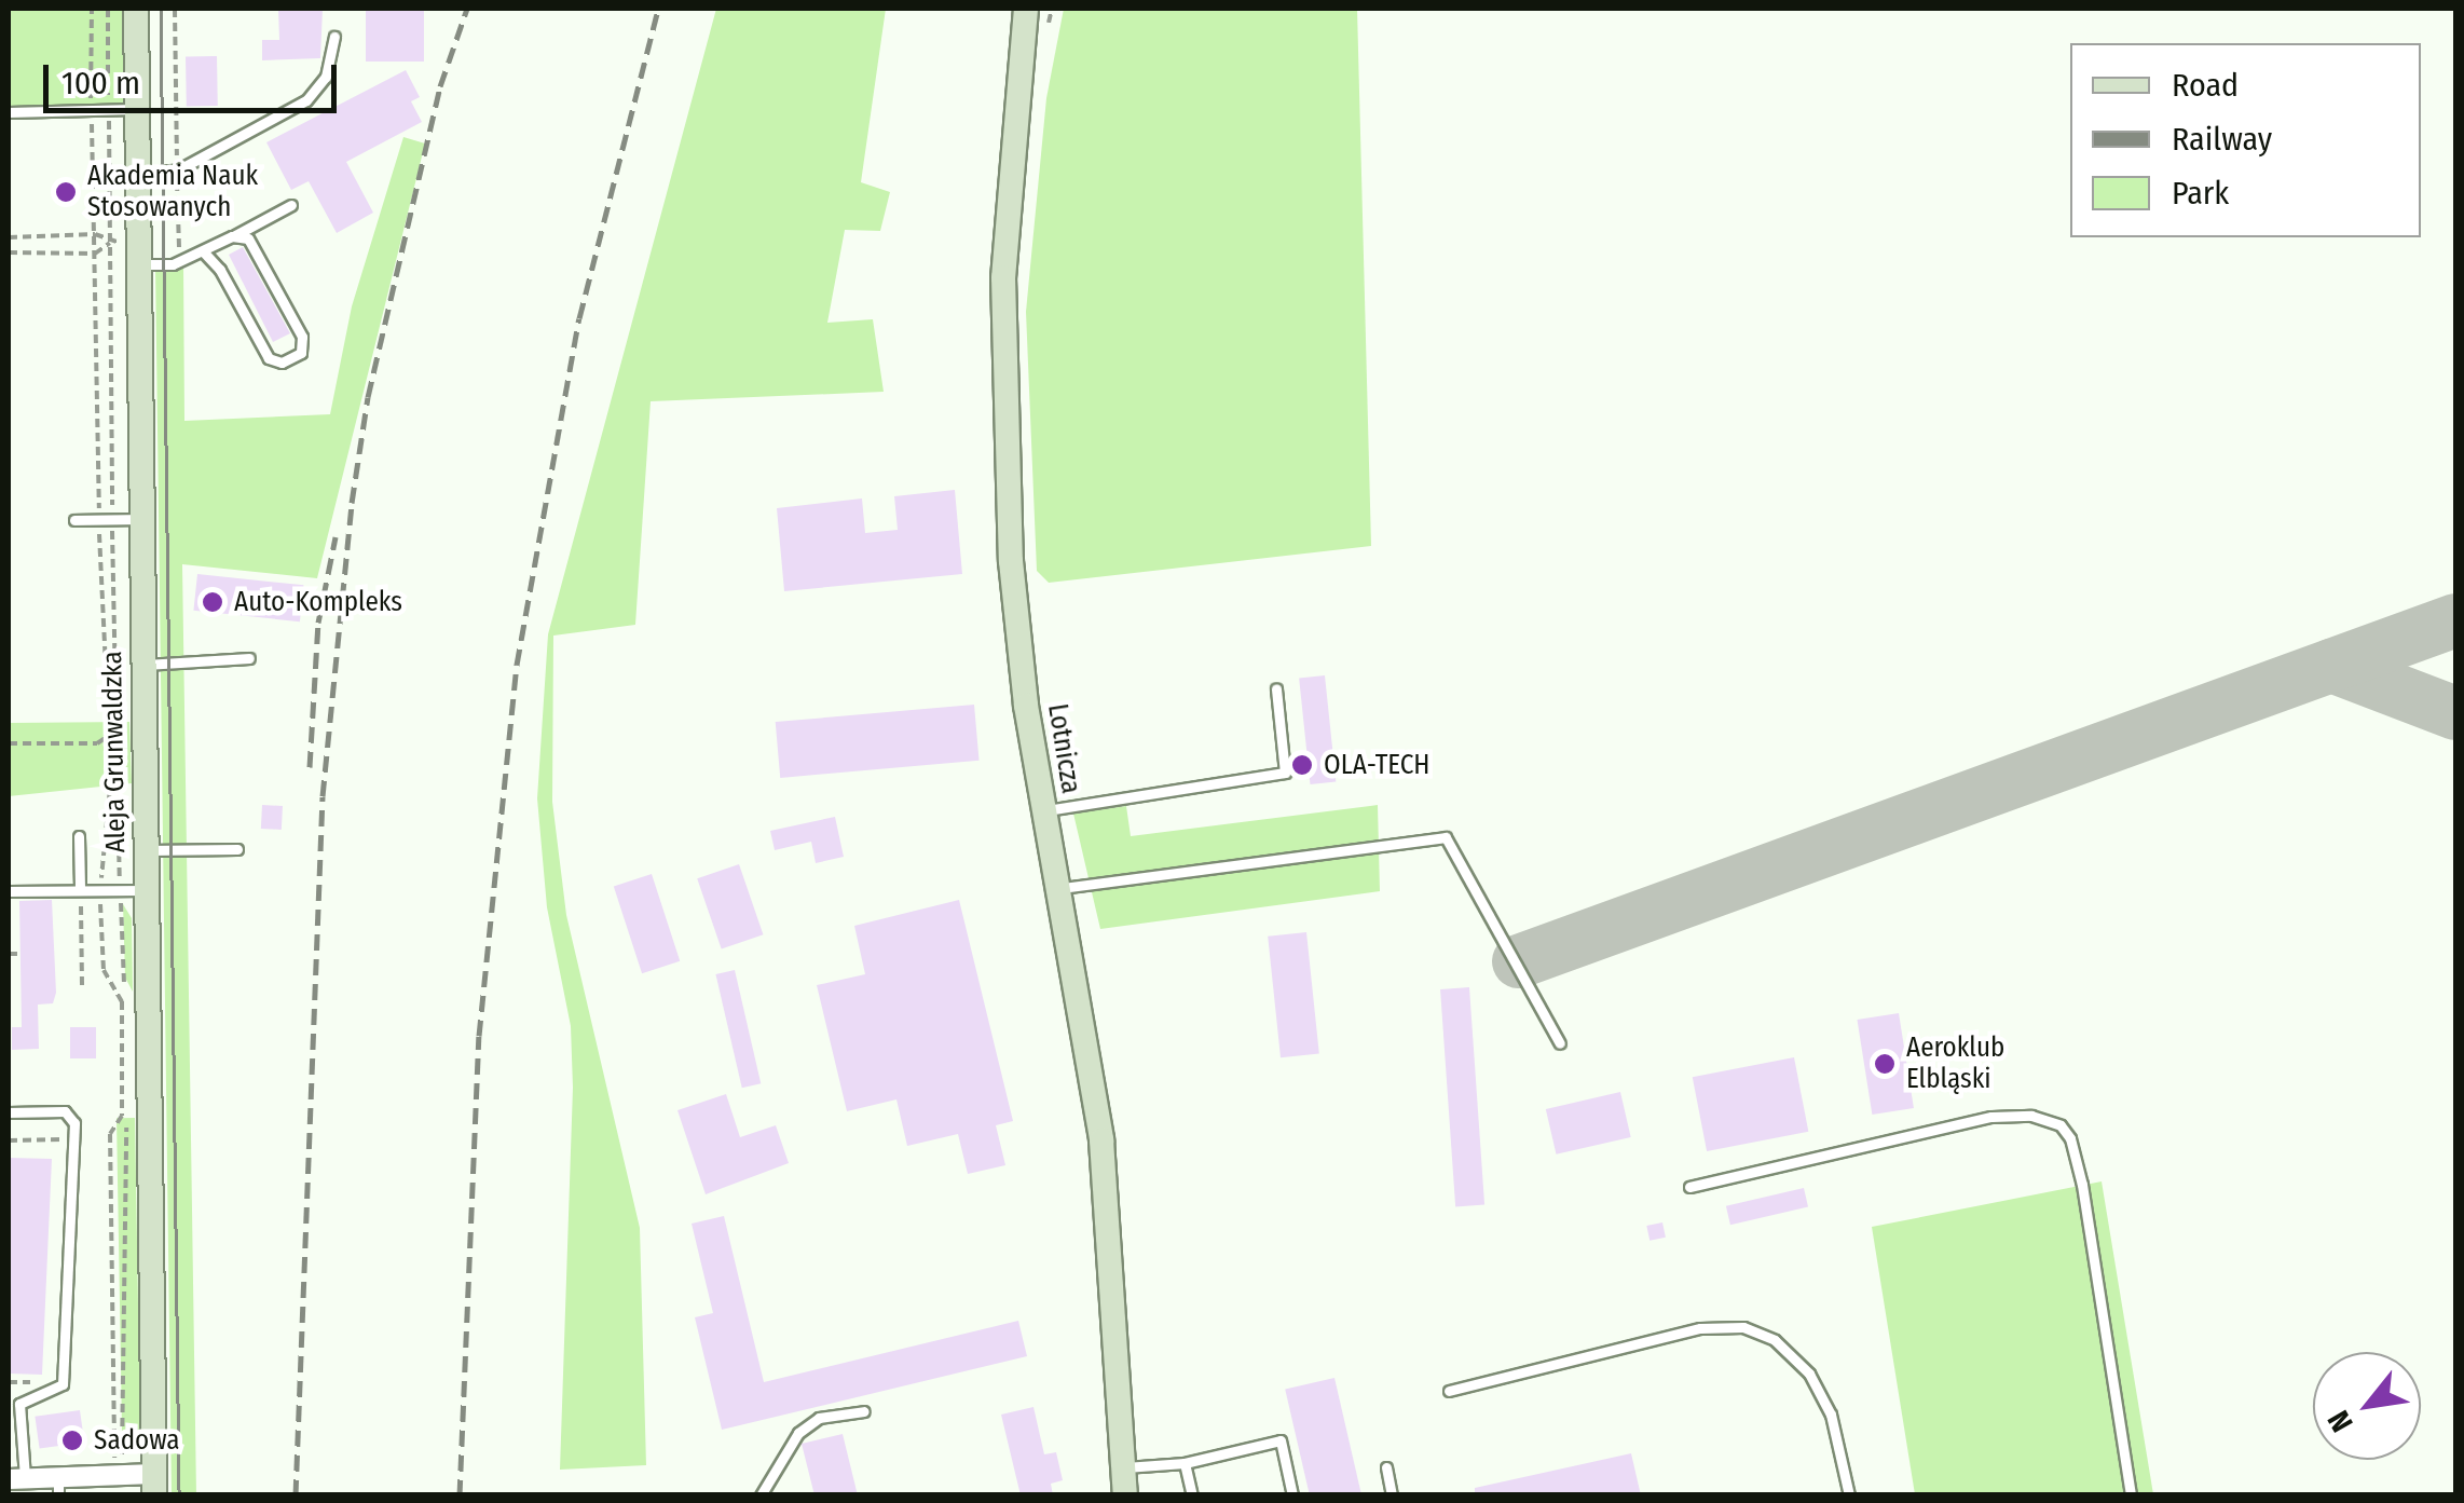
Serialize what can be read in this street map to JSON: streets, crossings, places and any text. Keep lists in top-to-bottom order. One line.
{"streets":{"street":["Lotnicza","Aleja Grunwaldzka"]},"places":["Akademia Nauk Stosowanych","Auto-Kompleks","OLA-TECH","Aeroklub Elbląski","Sadowa"],"legend":["Road","Railway","Park"],"scale_bar":"100 m","north":"bottom left"}
